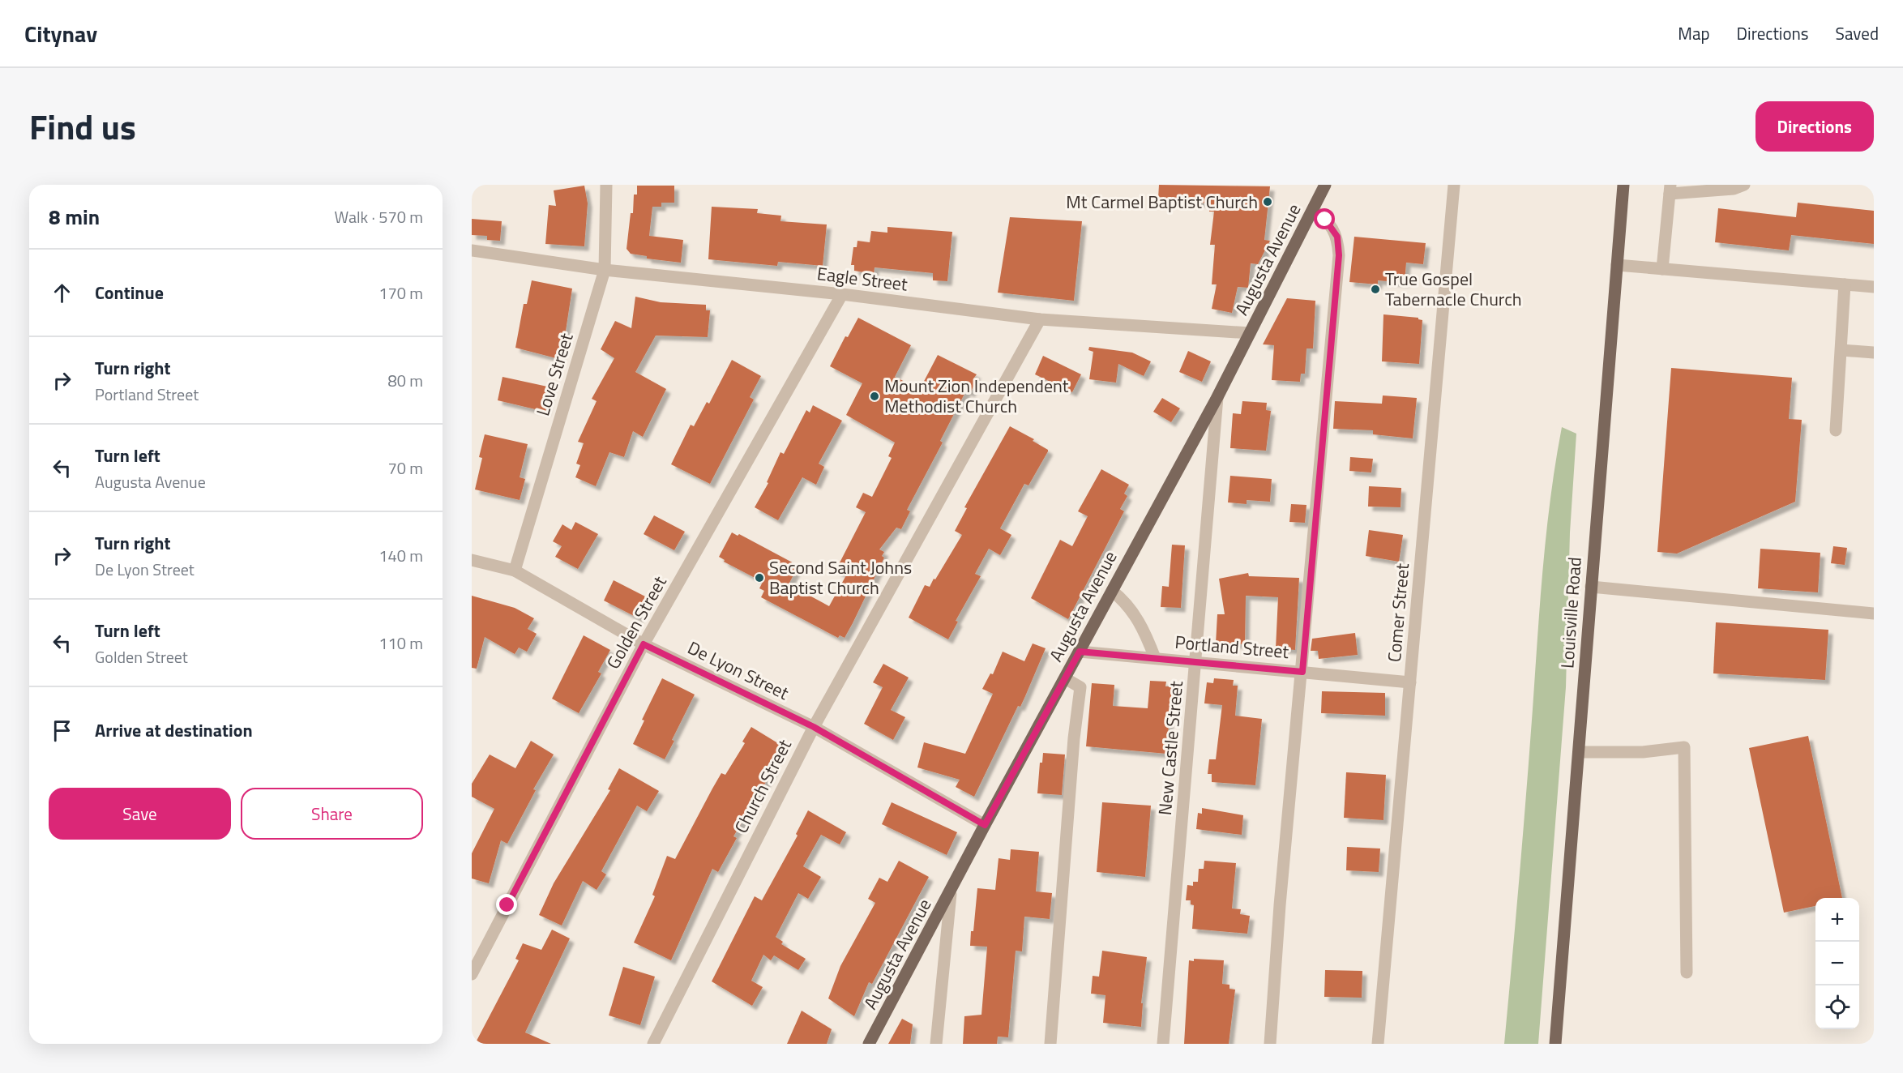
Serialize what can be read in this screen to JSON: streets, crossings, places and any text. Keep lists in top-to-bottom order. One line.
{"streets":{"main road":["Augusta Avenue","Louisville Road"],"street":["Eagle Street","Love Street","Comer Street","Golden Street","Portland Street","De Lyon Street","New Castle Street","Church Street"]},"crossings":[["Augusta Avenue","Eagle Street"],["Augusta Avenue","Portland Street"],["Augusta Avenue","De Lyon Street"],["Augusta Avenue","New Castle Street"],["Eagle Street","Love Street"],["Eagle Street","Golden Street"],["Eagle Street","Church Street"],["Love Street","De Lyon Street"],["Comer Street","Portland Street"],["Golden Street","De Lyon Street"],["Portland Street","New Castle Street"],["De Lyon Street","Church Street"]],"places":["Mt Carmel Baptist Church","True Gospel Tabernacle Church","Mount Zion Independent Methodist Church","Second Saint Johns Baptist Church"],"page":{"header":"Citynav","nav":["Map","Directions","Saved"],"title":"Find us","buttons":["Directions",["Save","Share"]],"heading":["8 min","Walk · 570 m"],"list":[["Continue","170 m"],["Turn right","Portland Street","80 m"],["Turn left","Augusta Avenue","70 m"],["Turn right","De Lyon Street","140 m"],["Turn left","Golden Street","110 m"],"Arrive at destination"],"map_buttons":["+","−"]}}
